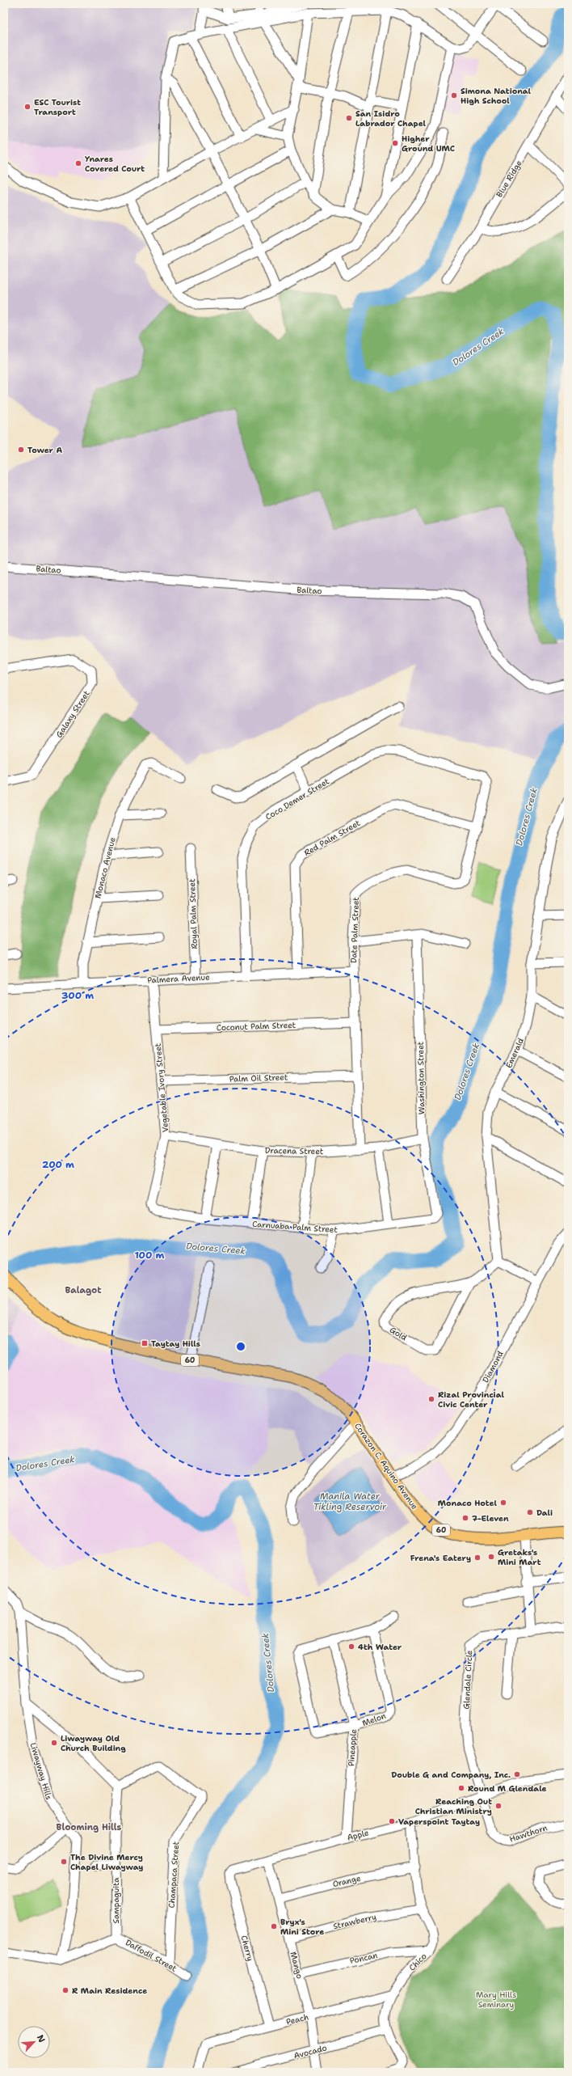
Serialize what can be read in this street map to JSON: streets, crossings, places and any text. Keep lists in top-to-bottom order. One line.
{"streets":{"main road":["60","Corazon C. Aquino Avenue"],"street":["Blue Ridge","Baltao","Galaxy Street","Coco Demer Street","Red Palm Street","Monaco Avenue","Royal Palm Street","Date Palm Street","Palmera Avenue","Coconut Palm Street","Emerald","Palm Oil Street","Washington Street","Vegetable Ivory Street","Dracena Street","Carnuaba Palm Street","Gold","Diamond","Glendale Circle","Melon","Pineapple","Liwayway Hills","Hawthorn","Apple","Champaca Street","Orange","Sampaguita","Strawberry","Cherry","Daffodil Street","Poncan","Chico","Mango","Peach","Avocado"]},"crossings":[["Coco Demer Street","Date Palm Street"],["Coco Demer Street","Palmera Avenue"],["Red Palm Street","Date Palm Street"],["Red Palm Street","Palmera Avenue"],["Monaco Avenue","Palmera Avenue"],["Royal Palm Street","Palmera Avenue"],["Date Palm Street","Palmera Avenue"],["Date Palm Street","Coconut Palm Street"],["Date Palm Street","Palm Oil Street"],["Date Palm Street","Dracena Street"],["Palmera Avenue","Vegetable Ivory Street"],["Coconut Palm Street","Vegetable Ivory Street"],["Emerald","Gold"],["Palm Oil Street","Vegetable Ivory Street"],["Washington Street","Dracena Street"],["Washington Street","Carnuaba Palm Street"],["Vegetable Ivory Street","Dracena Street"],["Vegetable Ivory Street","Carnuaba Palm Street"],["Diamond","Corazon C. Aquino Avenue"],["Glendale Circle","Hawthorn"],["Glendale Circle","Apple"],["Melon","Pineapple"],["Pineapple","Apple"],["Liwayway Hills","Daffodil Street"],["Hawthorn","Apple"],["Apple","Cherry"],["Apple","Chico"],["Apple","Mango"],["Champaca Street","Sampaguita"],["Champaca Street","Daffodil Street"],["Orange","Chico"],["Orange","Mango"],["Sampaguita","Daffodil Street"],["Strawberry","Chico"],["Strawberry","Mango"],["Cherry","Peach"],["Poncan","Chico"],["Poncan","Mango"],["Chico","Peach"],["Chico","Avocado"],["Mango","Peach"],["Mango","Avocado"]],"districts":["Balagot","Blooming Hills"],"water":["Dolores Creek","Manila Water Tikling Reservoir"],"parks":["Mary Hills Seminary"],"places":{"other":["Simona National High School","ESC Tourist Transport","San Isidro Labrador Chapel","Higher Ground UMC","Ynares Covered Court","Tower A","Rizal Provincial Civic Center","Monaco Hotel","Dali","7-Eleven","Gretaks's Mini Mart","Frena's Eatery","4th Water","Liwayway Old Church Building","Double G and Company, Inc.","Round M Glendale","Reaching Out Christian Ministry","Vaperspoint Taytay","The Divine Mercy Chapel Liwayway","Bryx's Mini Store","R Main Residence"],"transit":["Taytay Hills"]},"north":"top right","rings":["300 m","200 m","100 m"]}
